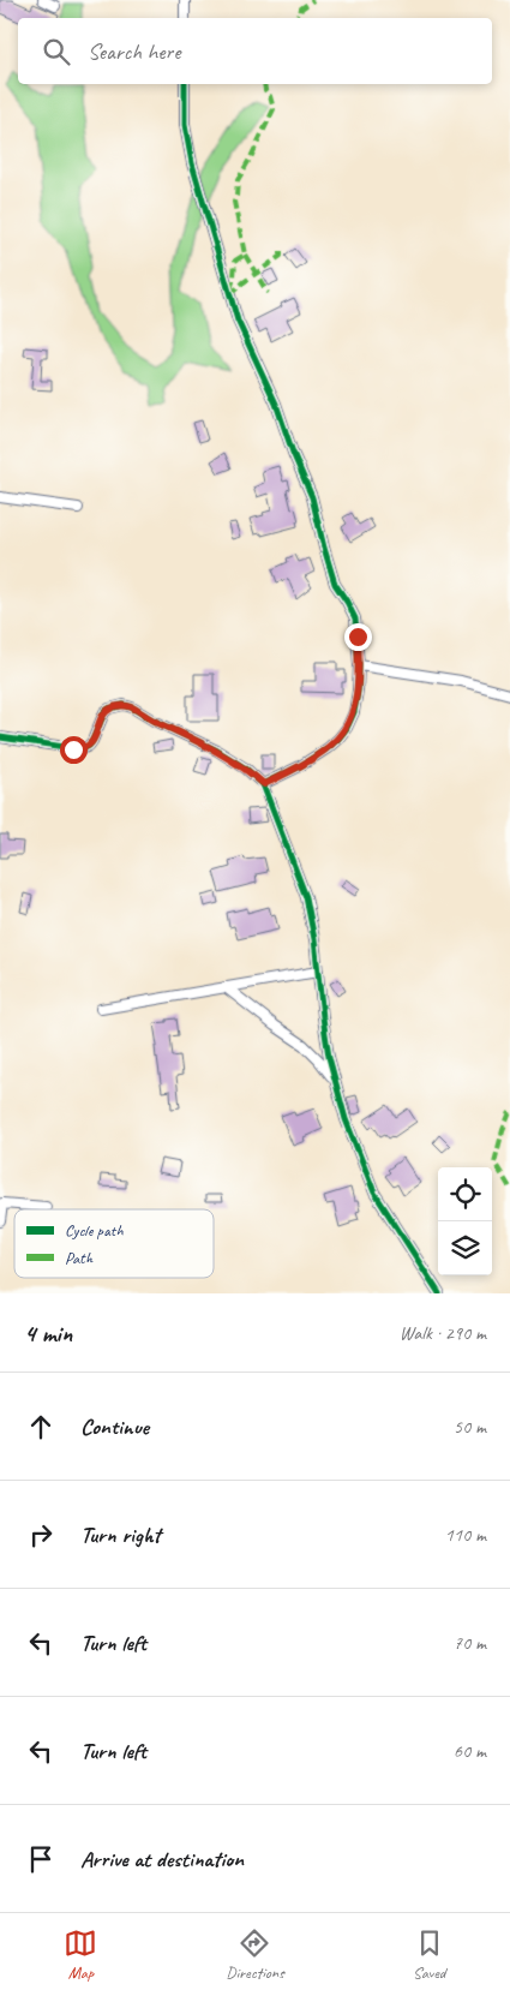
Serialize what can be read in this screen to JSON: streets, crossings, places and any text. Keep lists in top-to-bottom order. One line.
{"legend":["Cycle path","Path"],"page":{"search":"Search here","heading":["4 min","Walk · 290 m"],"list":[["Continue","50 m"],["Turn right","110 m"],["Turn left","70 m"],["Turn left","60 m"],"Arrive at destination"],"nav":["Map","Directions","Saved"]}}
